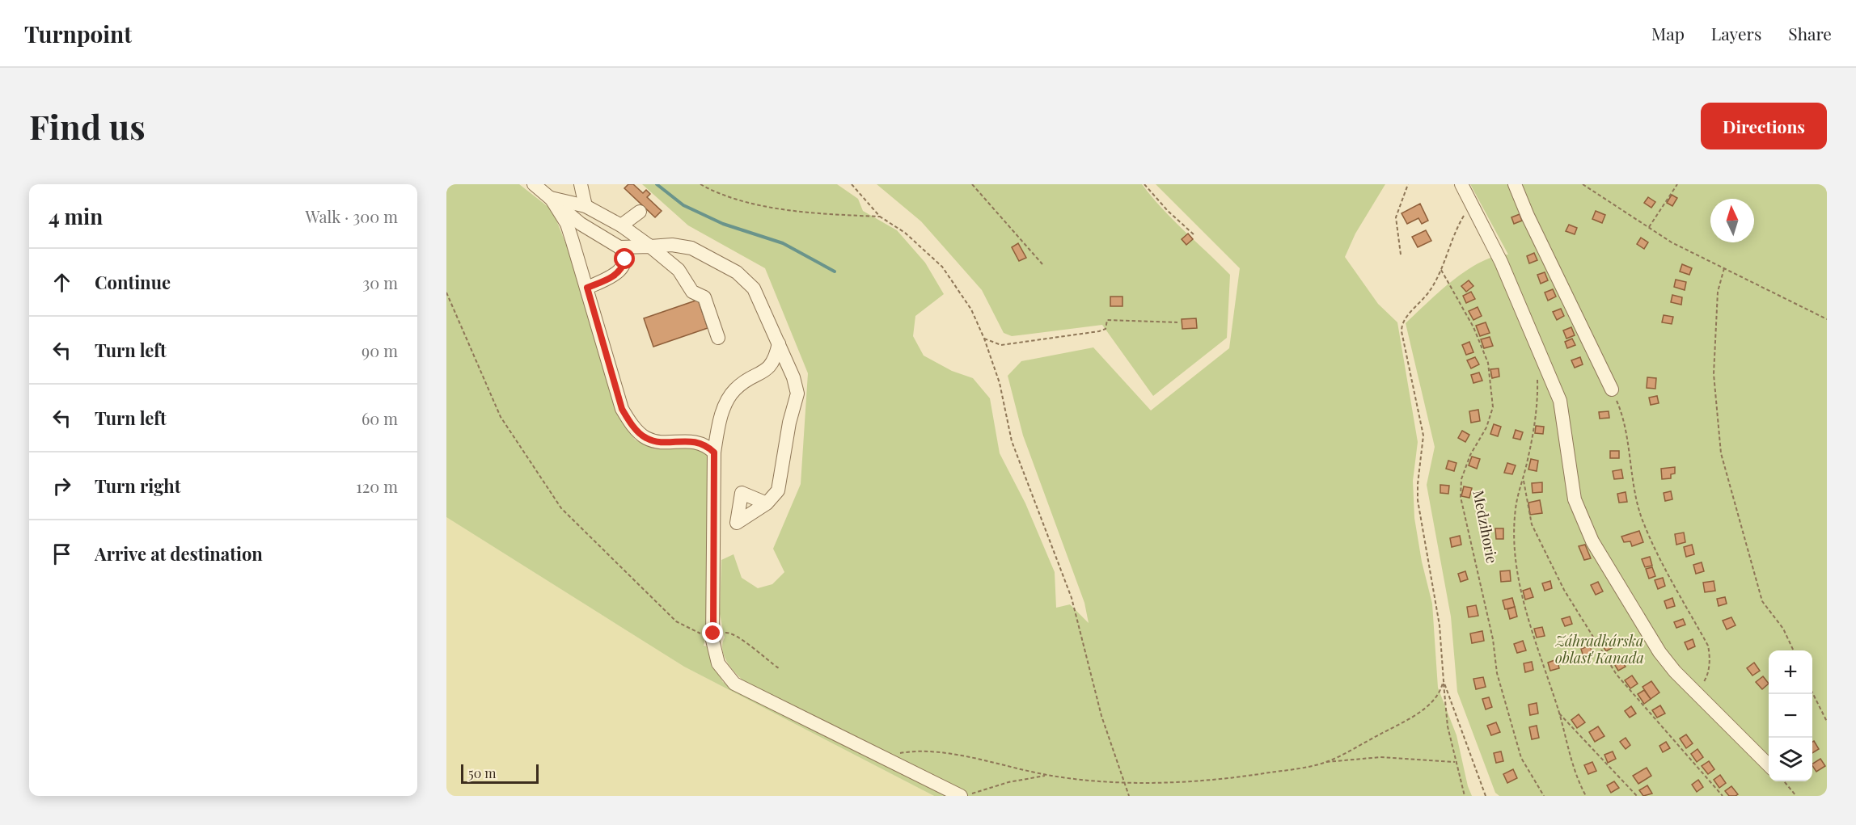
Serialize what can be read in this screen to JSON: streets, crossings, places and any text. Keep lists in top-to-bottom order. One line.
{"streets":{"path":["Medzihorie"]},"parks":["Záhradkárska oblasť Kanada"],"scale_bar":"50 m","north":"top","page":{"header":"Turnpoint","nav":["Map","Layers","Share"],"buttons":"Directions","title":"Find us","heading":["4 min","Walk · 300 m"],"list":[["Continue","30 m"],["Turn left","90 m"],["Turn left","60 m"],["Turn right","120 m"],"Arrive at destination"],"map_buttons":["+","−"],"scale":"50 m"}}
